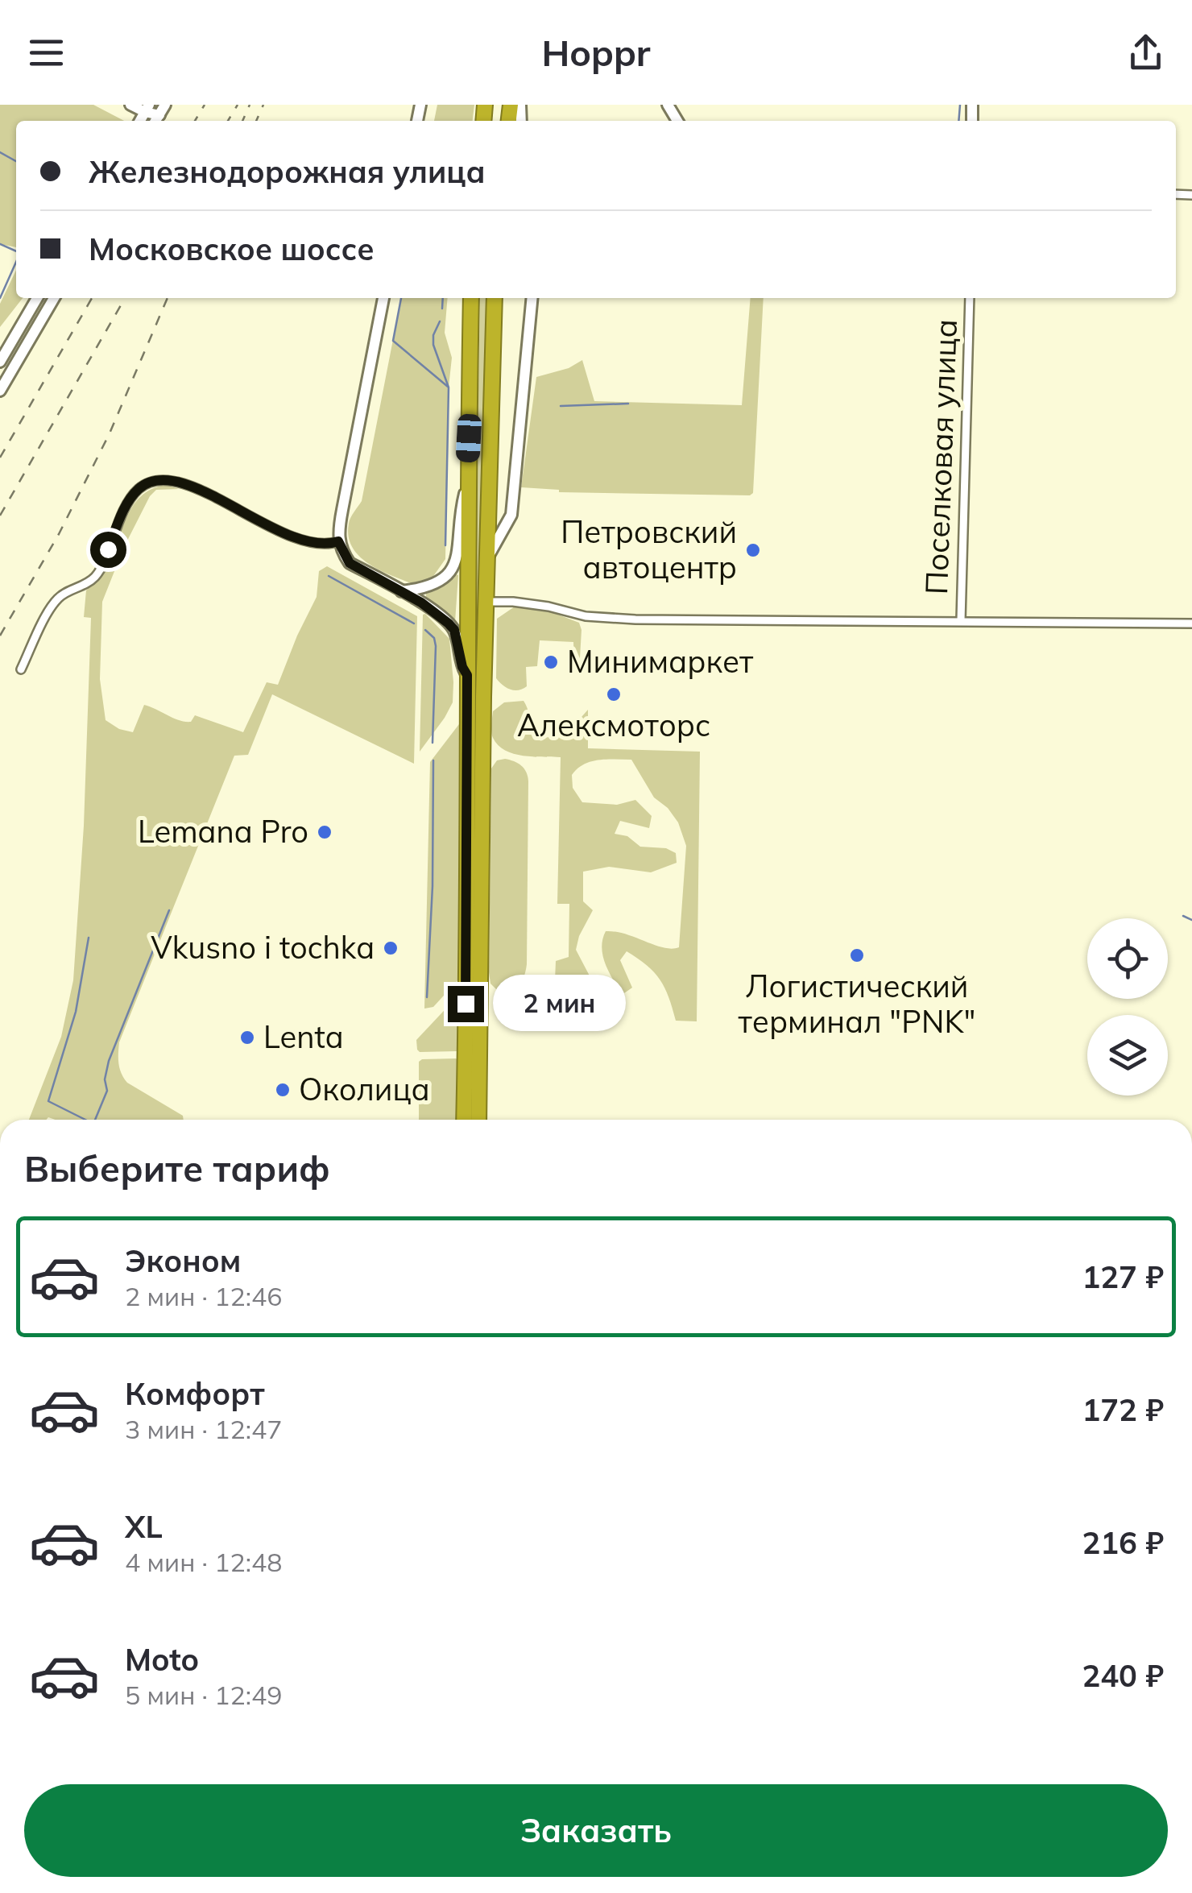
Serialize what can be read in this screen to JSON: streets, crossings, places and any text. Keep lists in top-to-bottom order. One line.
{"streets":{"street":["Поселковая улица"]},"places":["Петровский автоцентр","Минимаркет","Алексмоторс","Lemana Pro","Vkusno i tochka","Логистический терминал \"PNK\"","Lenta","Околица"],"page":{"header":"Hoppr","banner":["Железнодорожная улица","Московское шоссе"],"bubble":"2 мин","heading":"Выберите тариф","list":[{"name":"Эконом","note":"2 мин · 12:46","value":"127 ₽"},{"name":"Комфорт","note":"3 мин · 12:47","value":"172 ₽"},{"name":"XL","note":"4 мин · 12:48","value":"216 ₽"},{"name":"Moto","note":"5 мин · 12:49","value":"240 ₽"}],"buttons":"Заказать"}}
